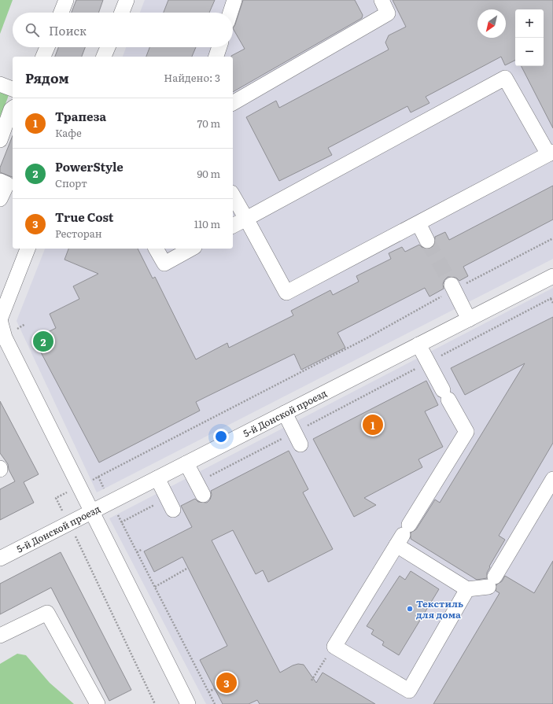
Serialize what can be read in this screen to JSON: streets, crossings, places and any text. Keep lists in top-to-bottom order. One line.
{"streets":{"street":["5-й Донской проезд"]},"places":["Текстиль для дома"],"north":"bottom left","page":{"map_buttons":["+","−"],"search":"Поиск","heading":["Рядом","Найдено: 3"],"list":[{"mark":"1","name":"Трапеза","note":"Кафе","value":"70 m"},{"mark":"2","name":"PowerStyle","note":"Спорт","value":"90 m"},{"mark":"3","name":"True Cost","note":"Ресторан","value":"110 m"}],"pins":["2","1","3"]}}
